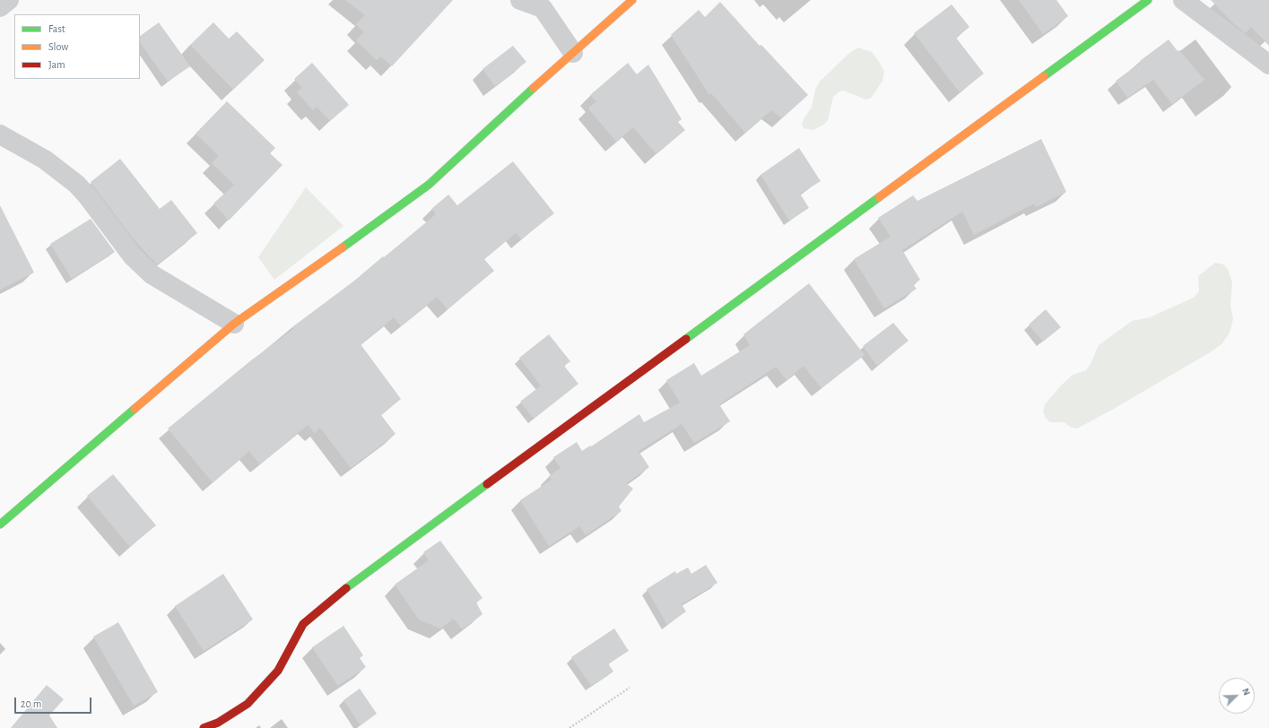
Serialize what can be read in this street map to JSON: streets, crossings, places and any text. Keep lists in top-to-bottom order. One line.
{"legend":["Fast","Slow","Jam"],"scale_bar":"20 m","north":"top right"}
